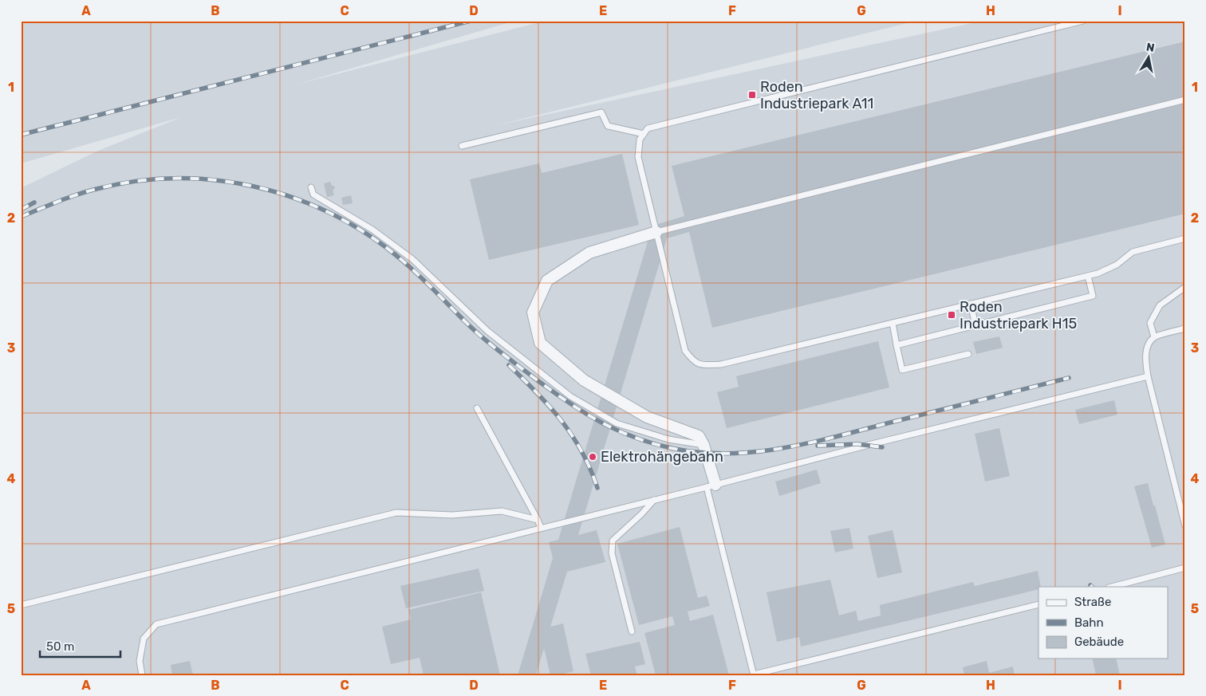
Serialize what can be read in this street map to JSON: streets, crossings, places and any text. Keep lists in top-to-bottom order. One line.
{"places":{"transit":["Roden Industriepark A11","Roden Industriepark H15"],"other":["Elektrohängebahn"]},"legend":["Straße","Bahn","Gebäude"],"scale_bar":"50 m","north":"top","grid":{"columns":["A","B","C","D","E","F","G","H","I"],"rows":["1","2","3","4","5"]}}
